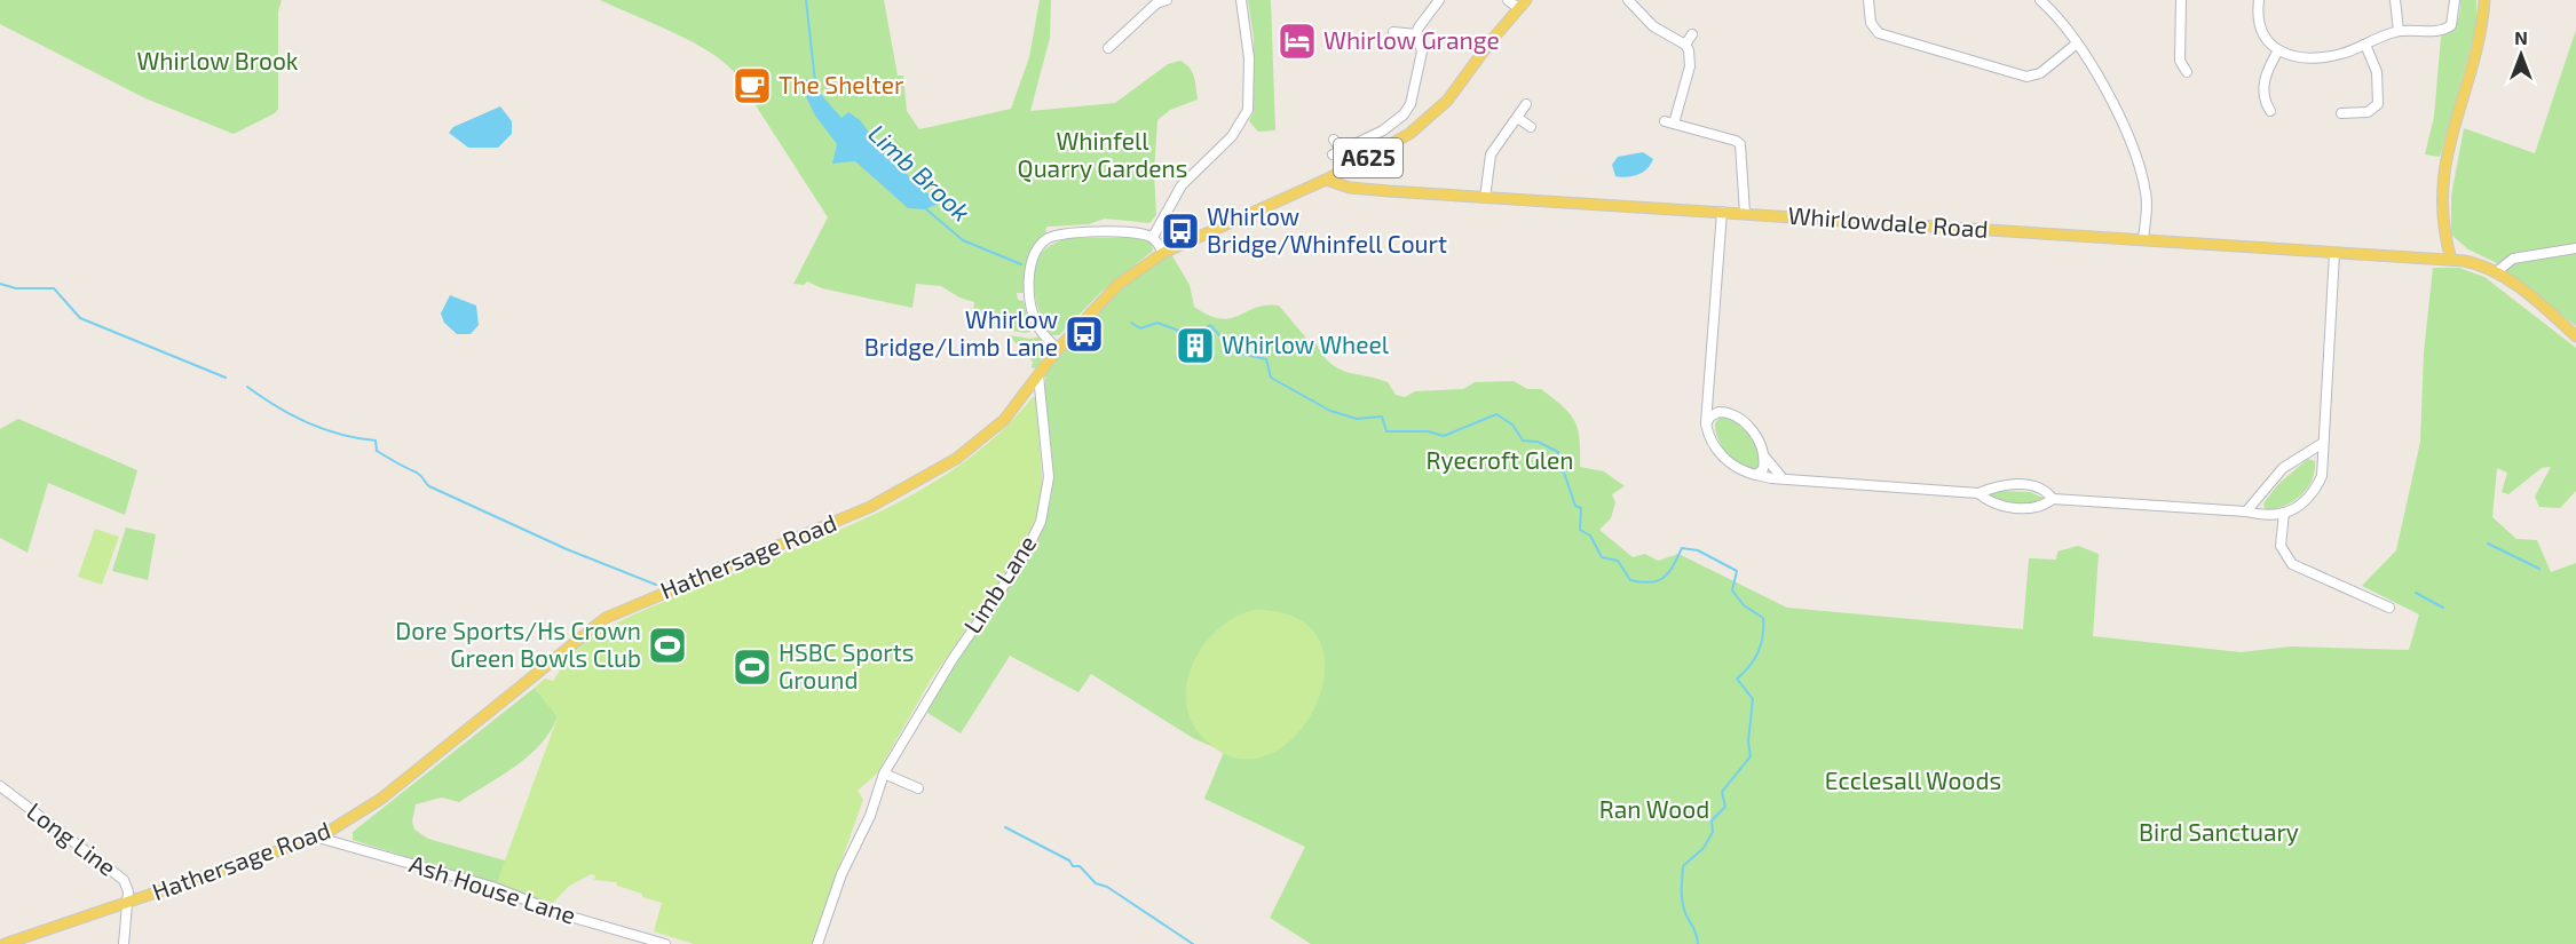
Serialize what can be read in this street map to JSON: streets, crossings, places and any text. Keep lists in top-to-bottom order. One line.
{"streets":{"main road":["A625","Whirlowdale Road","Hathersage Road"],"street":["Limb Lane","Long Line","Ash House Lane"]},"crossings":[["A625","Whirlowdale Road"],["A625","Hathersage Road"],["A625","Limb Lane"],["A625","Long Line"],["Hathersage Road","Limb Lane"],["Hathersage Road","Long Line"],["Hathersage Road","Ash House Lane"]],"water":["Limb Brook"],"parks":["Whirlow Brook","Whinfell Quarry Gardens","Ryecroft Glen","Ecclesall Woods","Ran Wood","Bird Sanctuary"],"places":{"hotel":["Whirlow Grange"],"cafe":["The Shelter"],"bus stop":["Whirlow Bridge/Whinfell Court","Whirlow Bridge/Limb Lane"],"building":["Whirlow Wheel"],"sports":["Dore Sports/Hs Crown Green Bowls Club","HSBC Sports Ground"]},"north":"top"}
